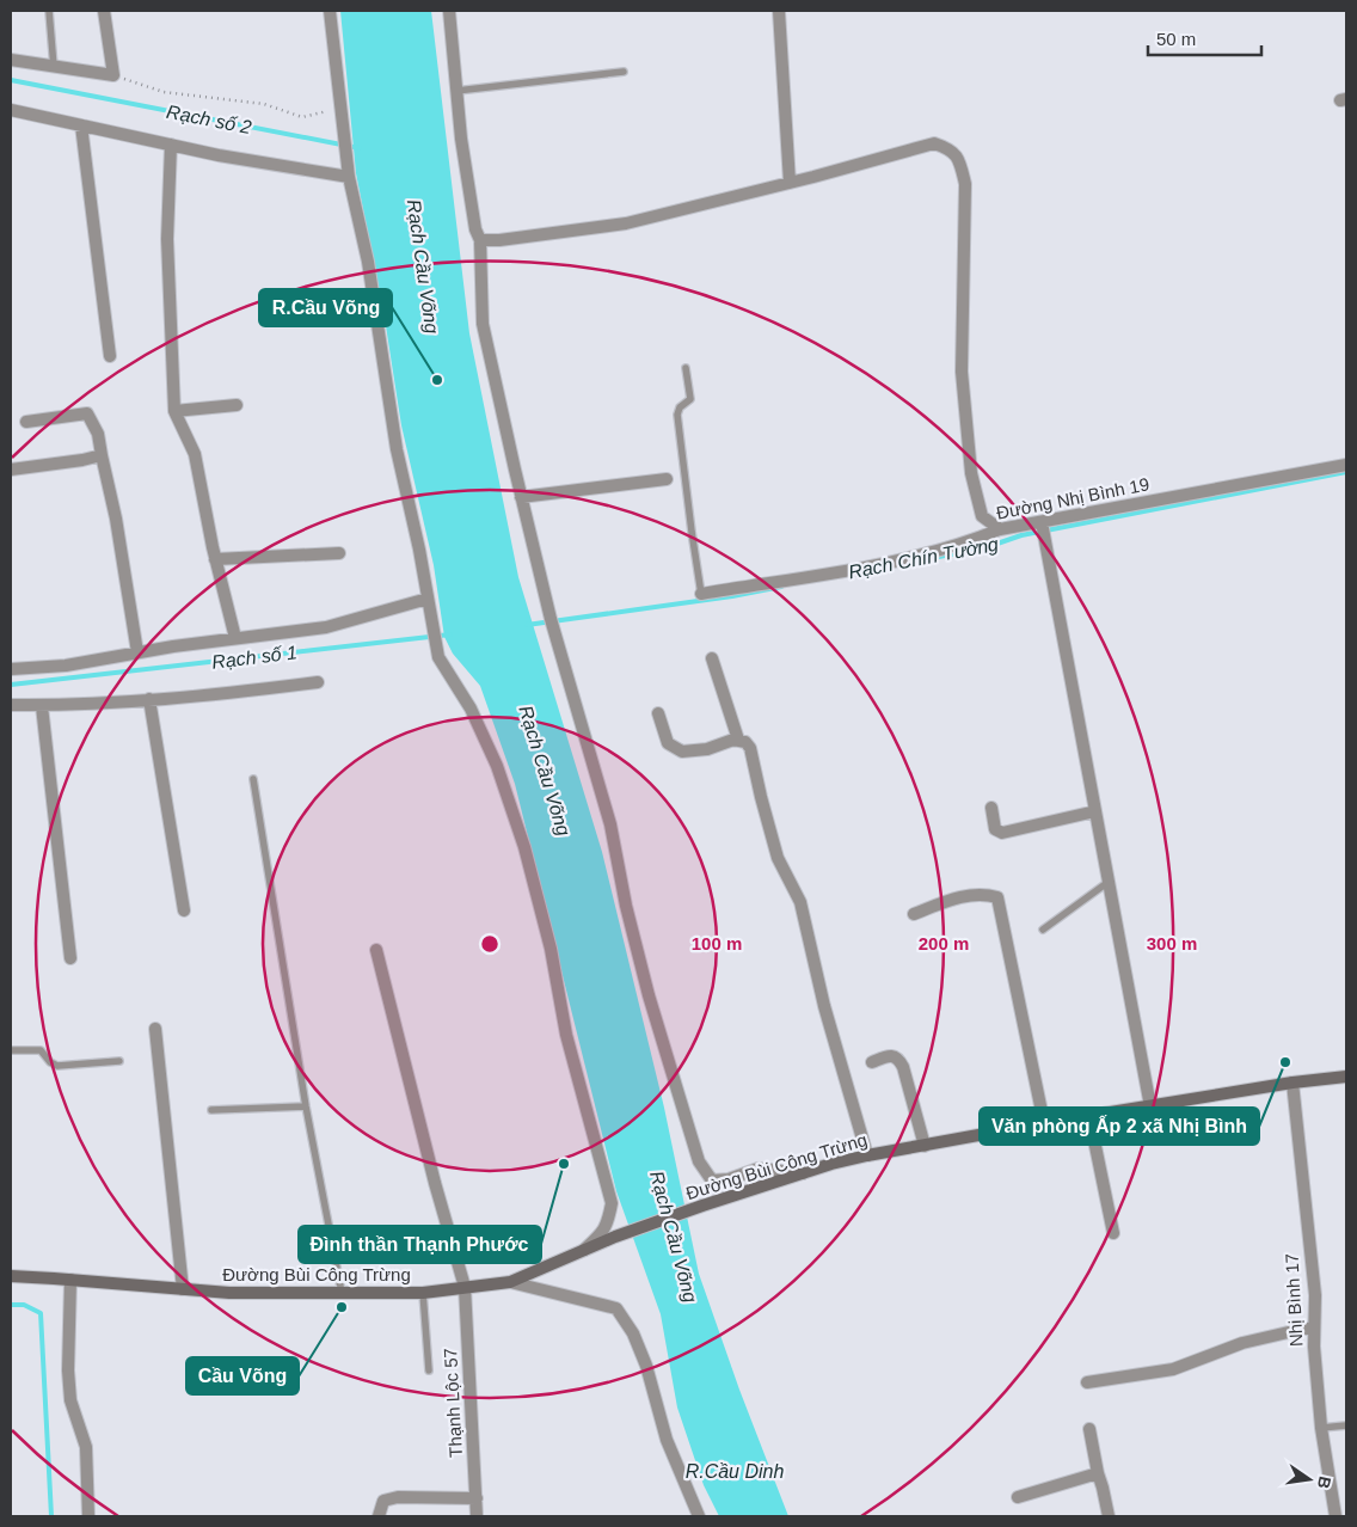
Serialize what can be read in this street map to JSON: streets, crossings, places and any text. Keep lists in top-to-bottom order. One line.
{"streets":{"street":["Đường Nhị Bình 19","Đường Bùi Công Trừng","Nhị Bình 17","Thạnh Lộc 57"]},"crossings":[["Đường Bùi Công Trừng","Nhị Bình 17"],["Đường Bùi Công Trừng","Thạnh Lộc 57"]],"water":["Rạch số 2","Rạch Cầu Võng","Rạch Chín Tường","Rạch số 1","R.Cầu Dinh"],"places":["R.Cầu Võng","Văn phòng Ấp 2 xã Nhị Bình","Đình thần Thạnh Phước","Cầu Võng"],"scale_bar":"50 m","north":"right","rings":["100 m","200 m","300 m"]}
